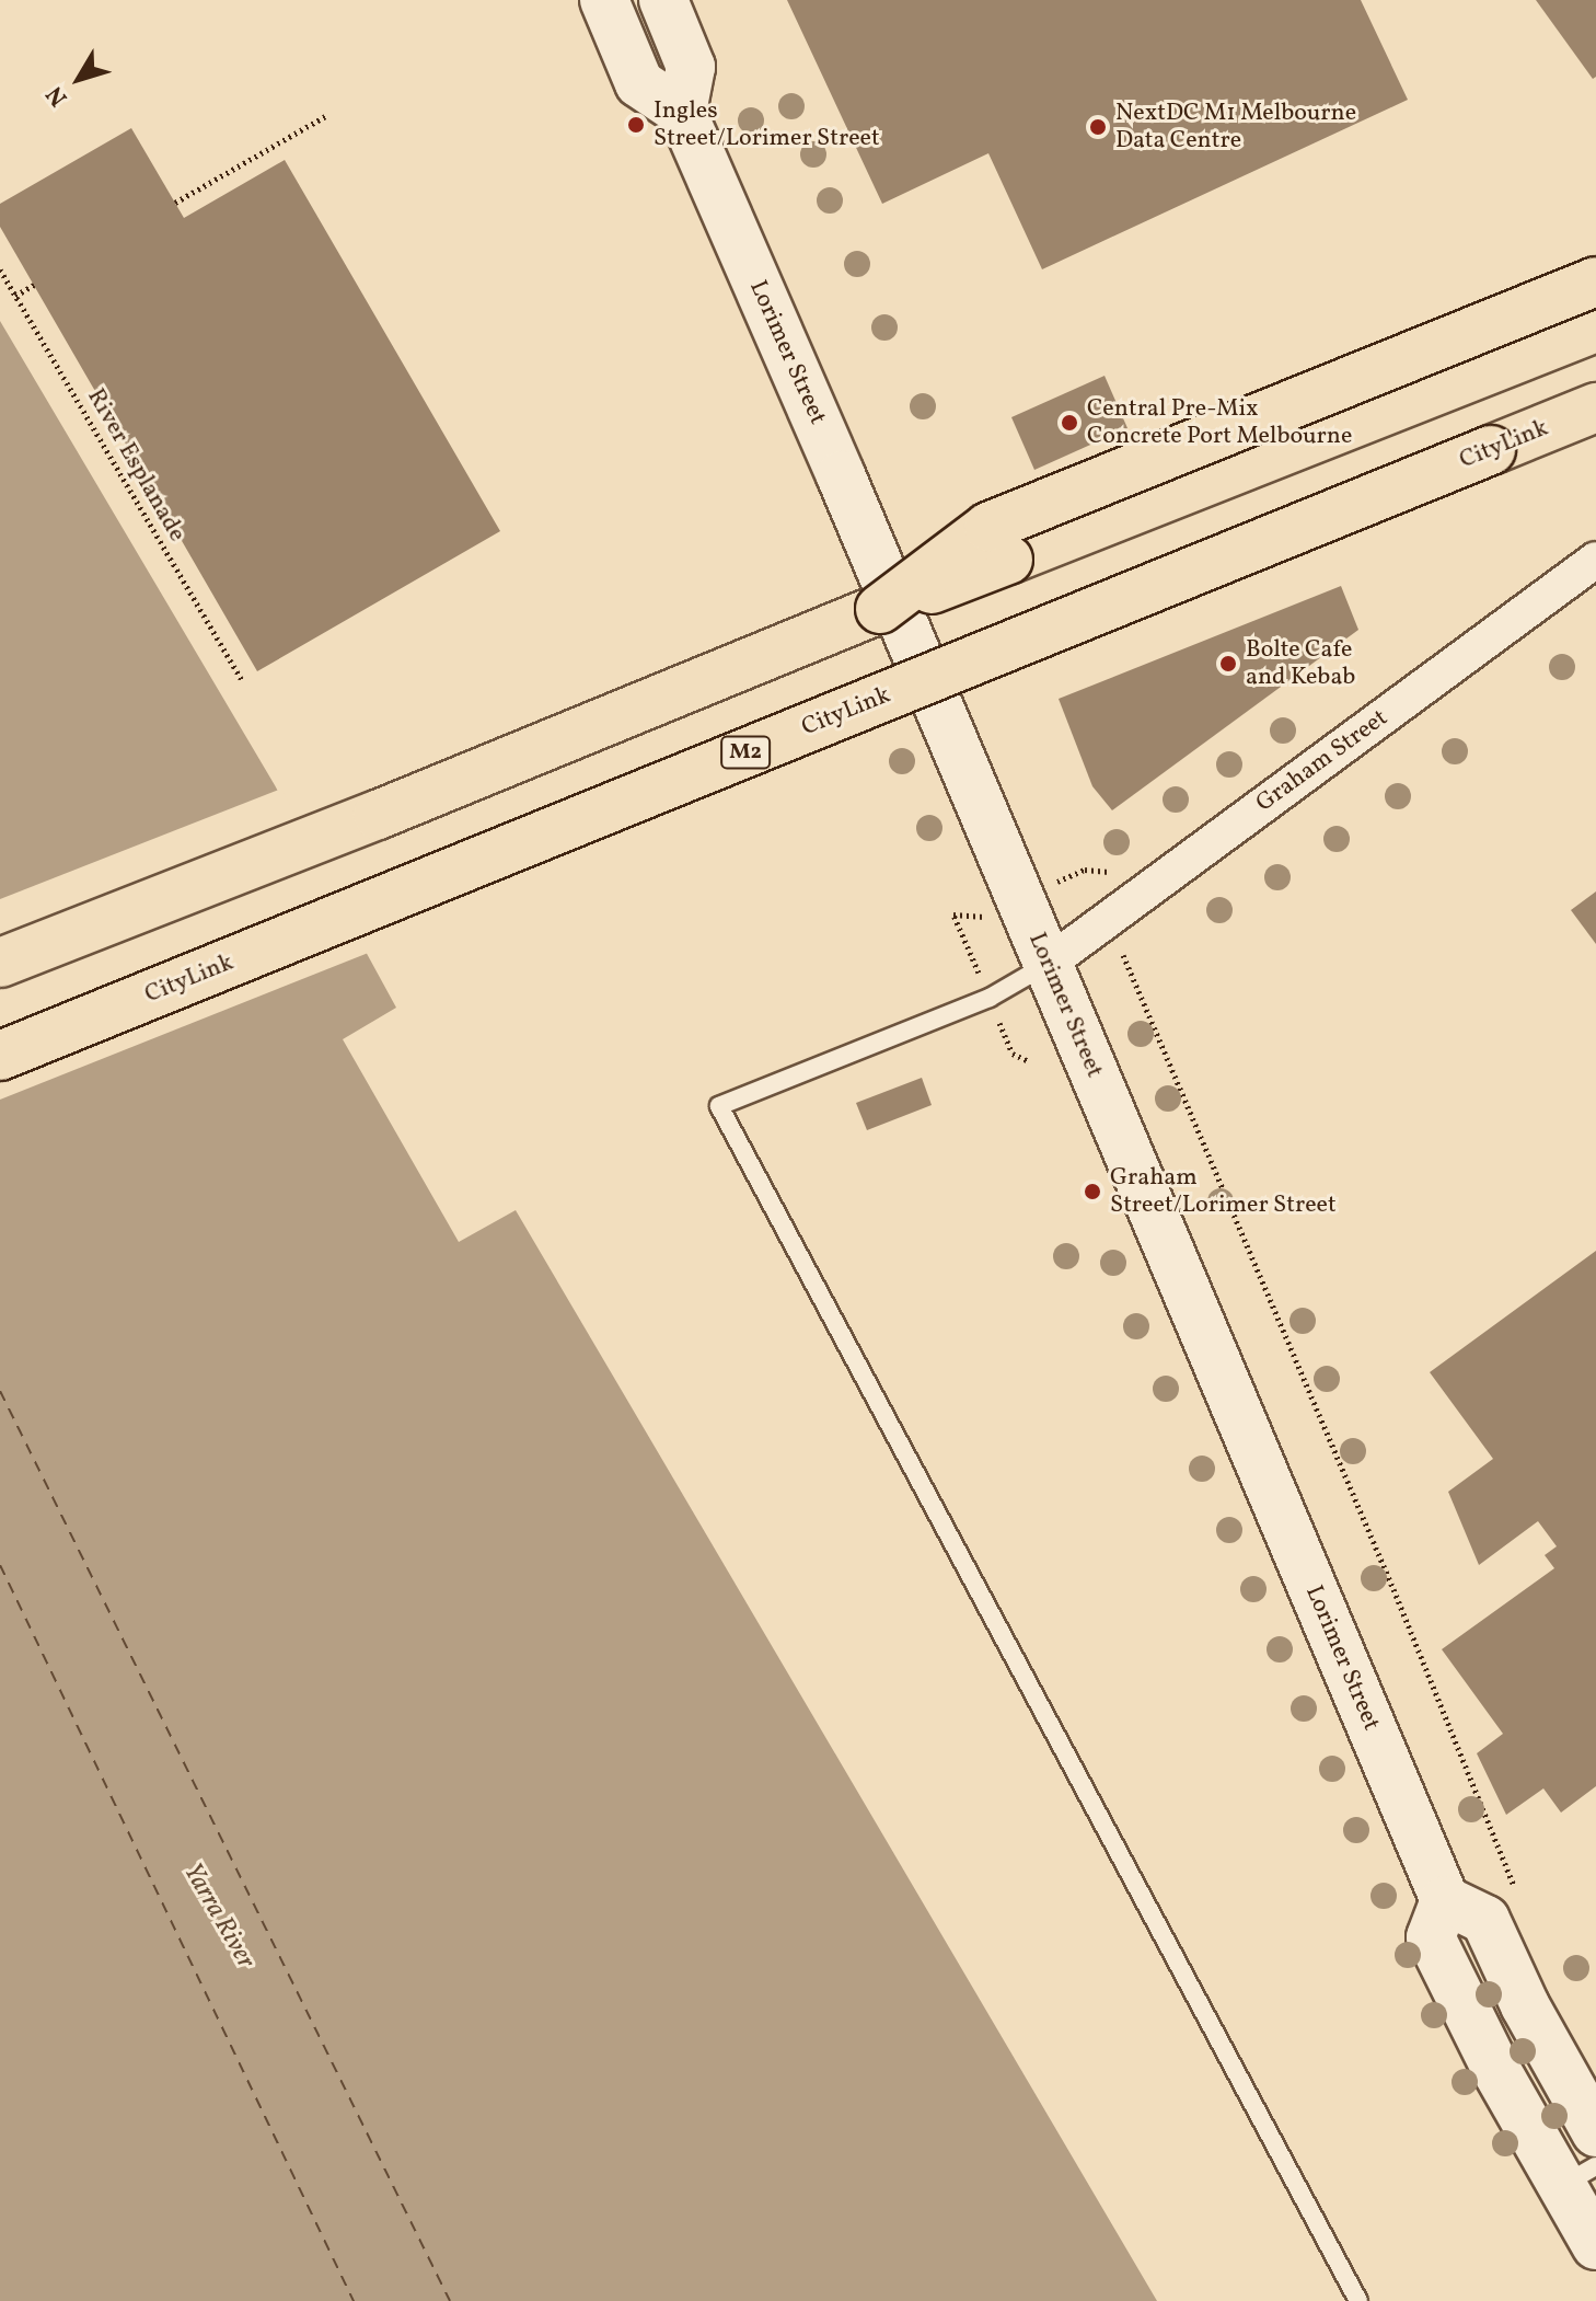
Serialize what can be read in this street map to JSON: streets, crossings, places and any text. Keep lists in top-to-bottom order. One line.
{"streets":{"highway":["CityLink","M2"],"main road":["Lorimer Street"],"street":["Graham Street"],"path":["River Esplanade"]},"crossings":[["Lorimer Street","Graham Street"]],"water":["Yarra River"],"places":["Ingles Street/Lorimer Street","NextDC M1 Melbourne Data Centre","Central Pre-Mix Concrete Port Melbourne","Bolte Cafe and Kebab","Graham Street/Lorimer Street"],"north":"bottom left"}
